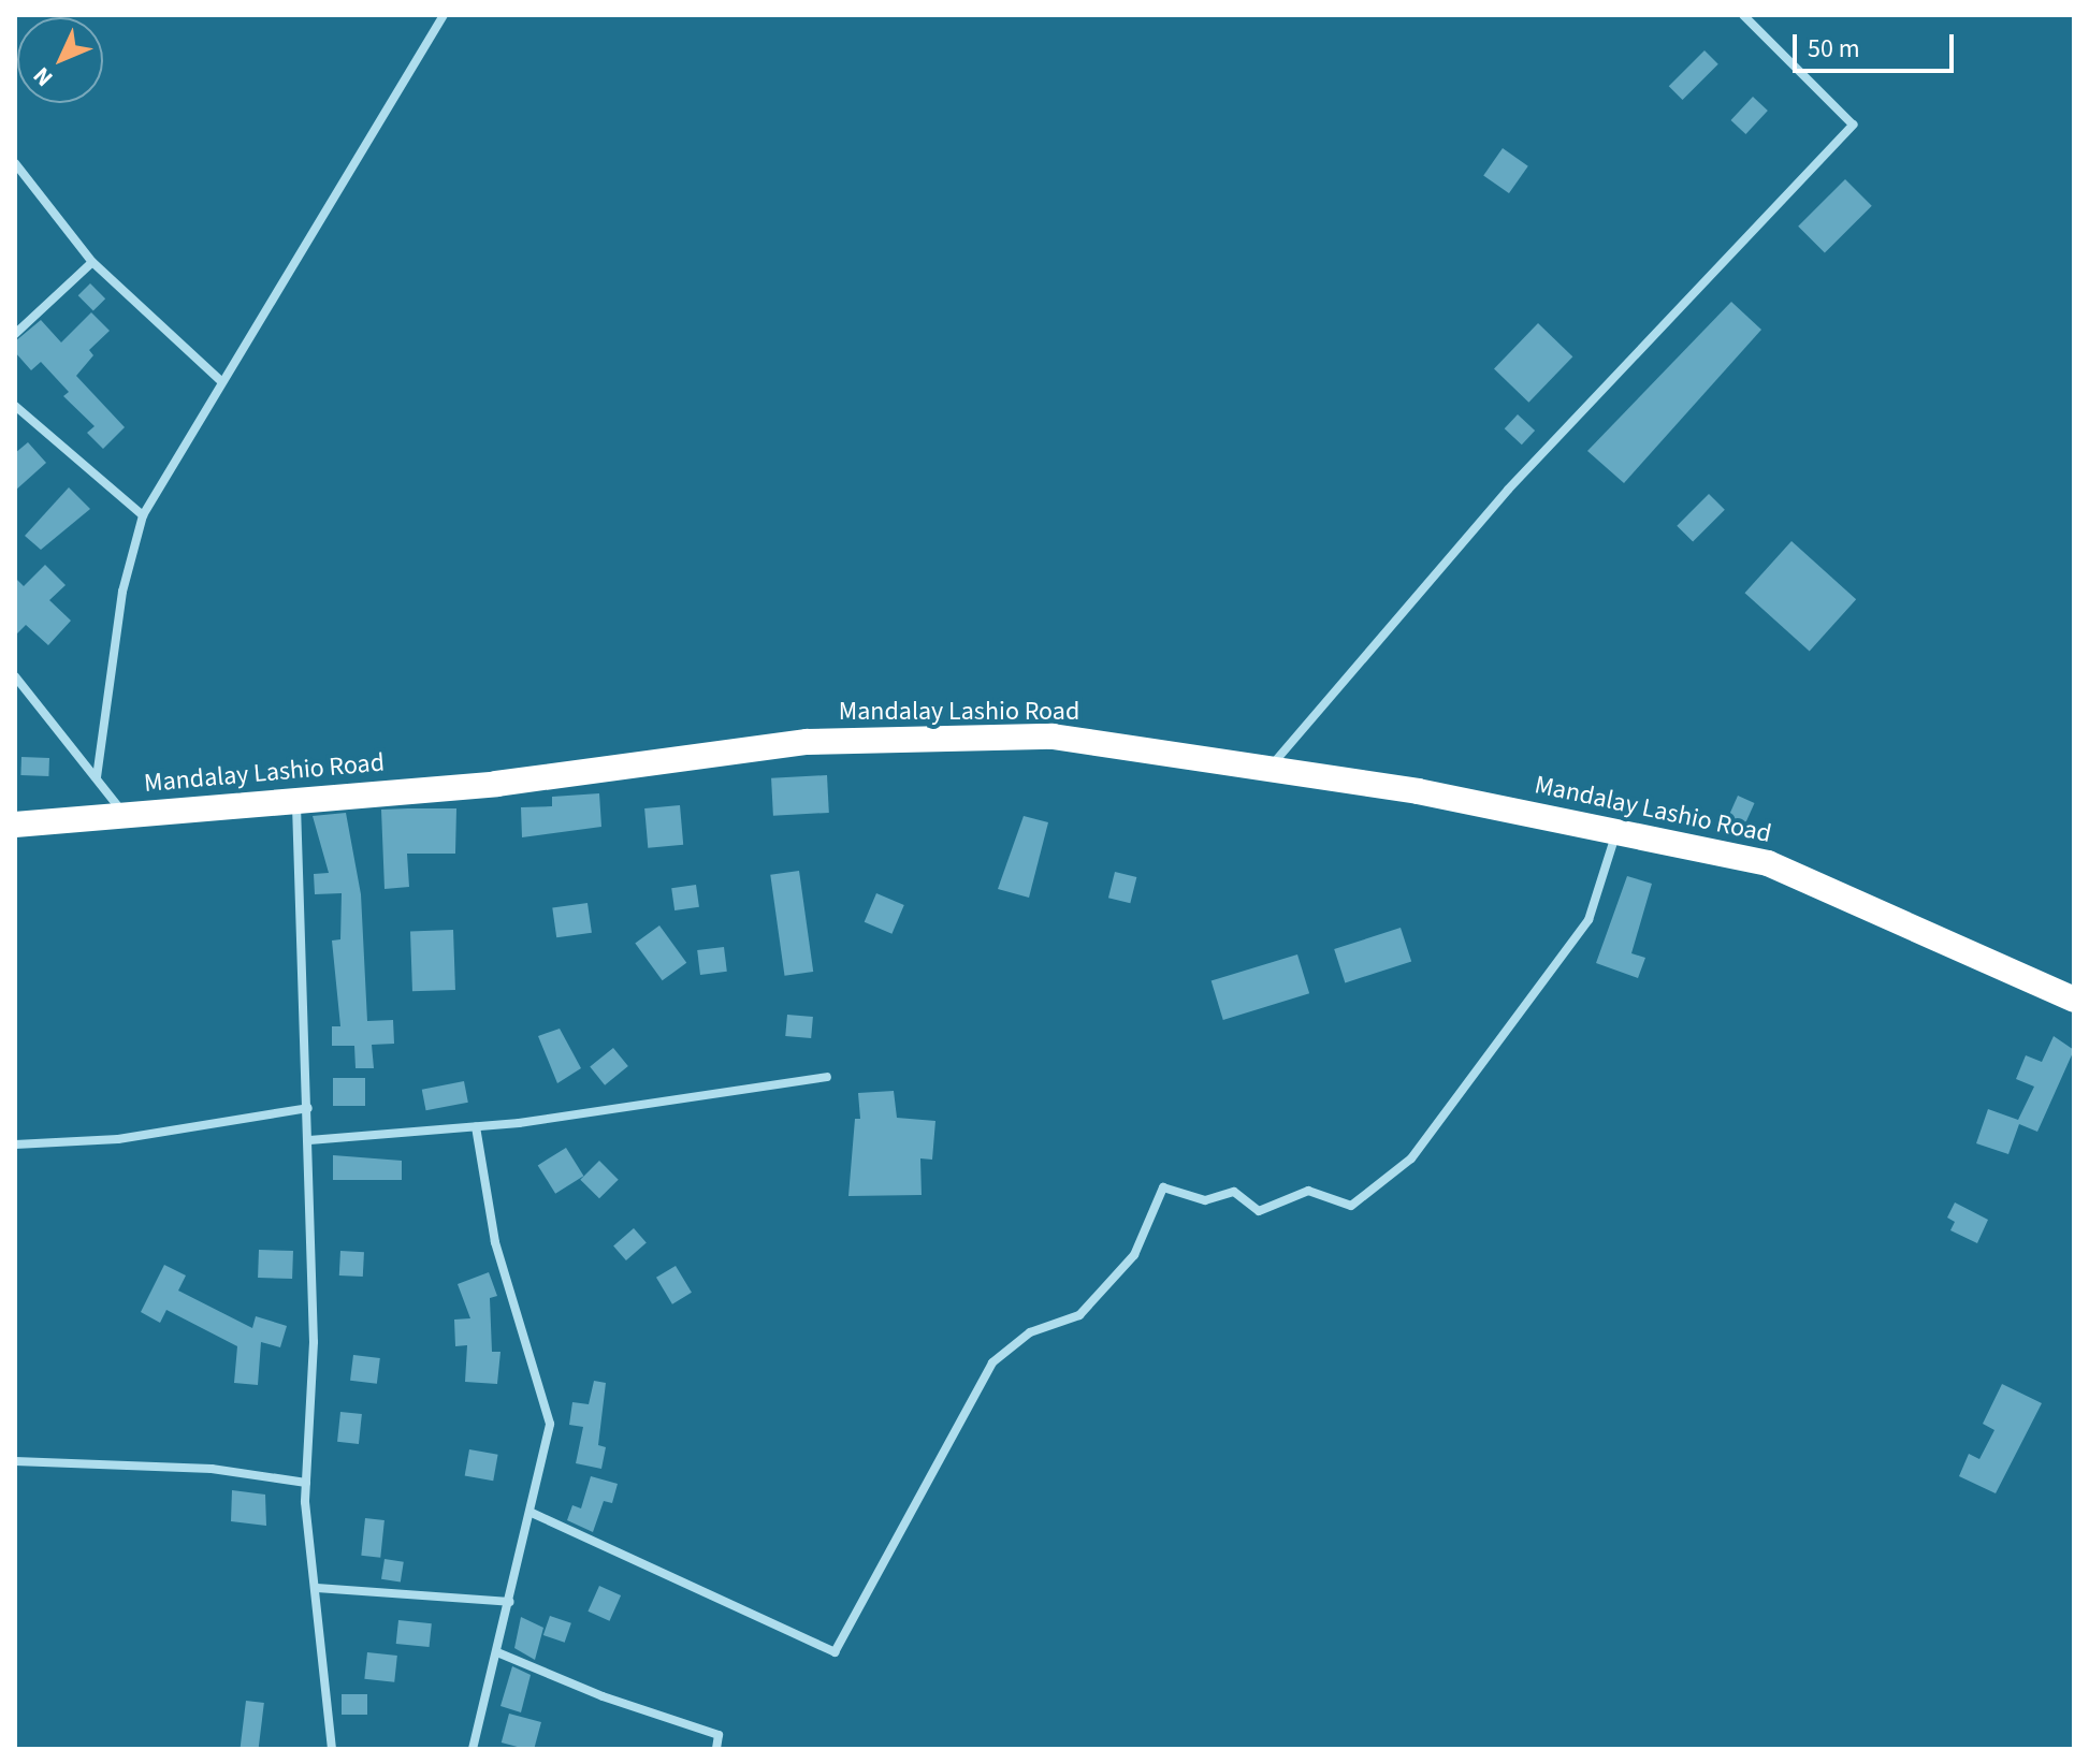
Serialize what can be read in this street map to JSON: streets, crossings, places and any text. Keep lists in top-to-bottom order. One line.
{"streets":{"highway":["Mandalay Lashio Road"]},"scale_bar":"50 m","north":"bottom left"}
